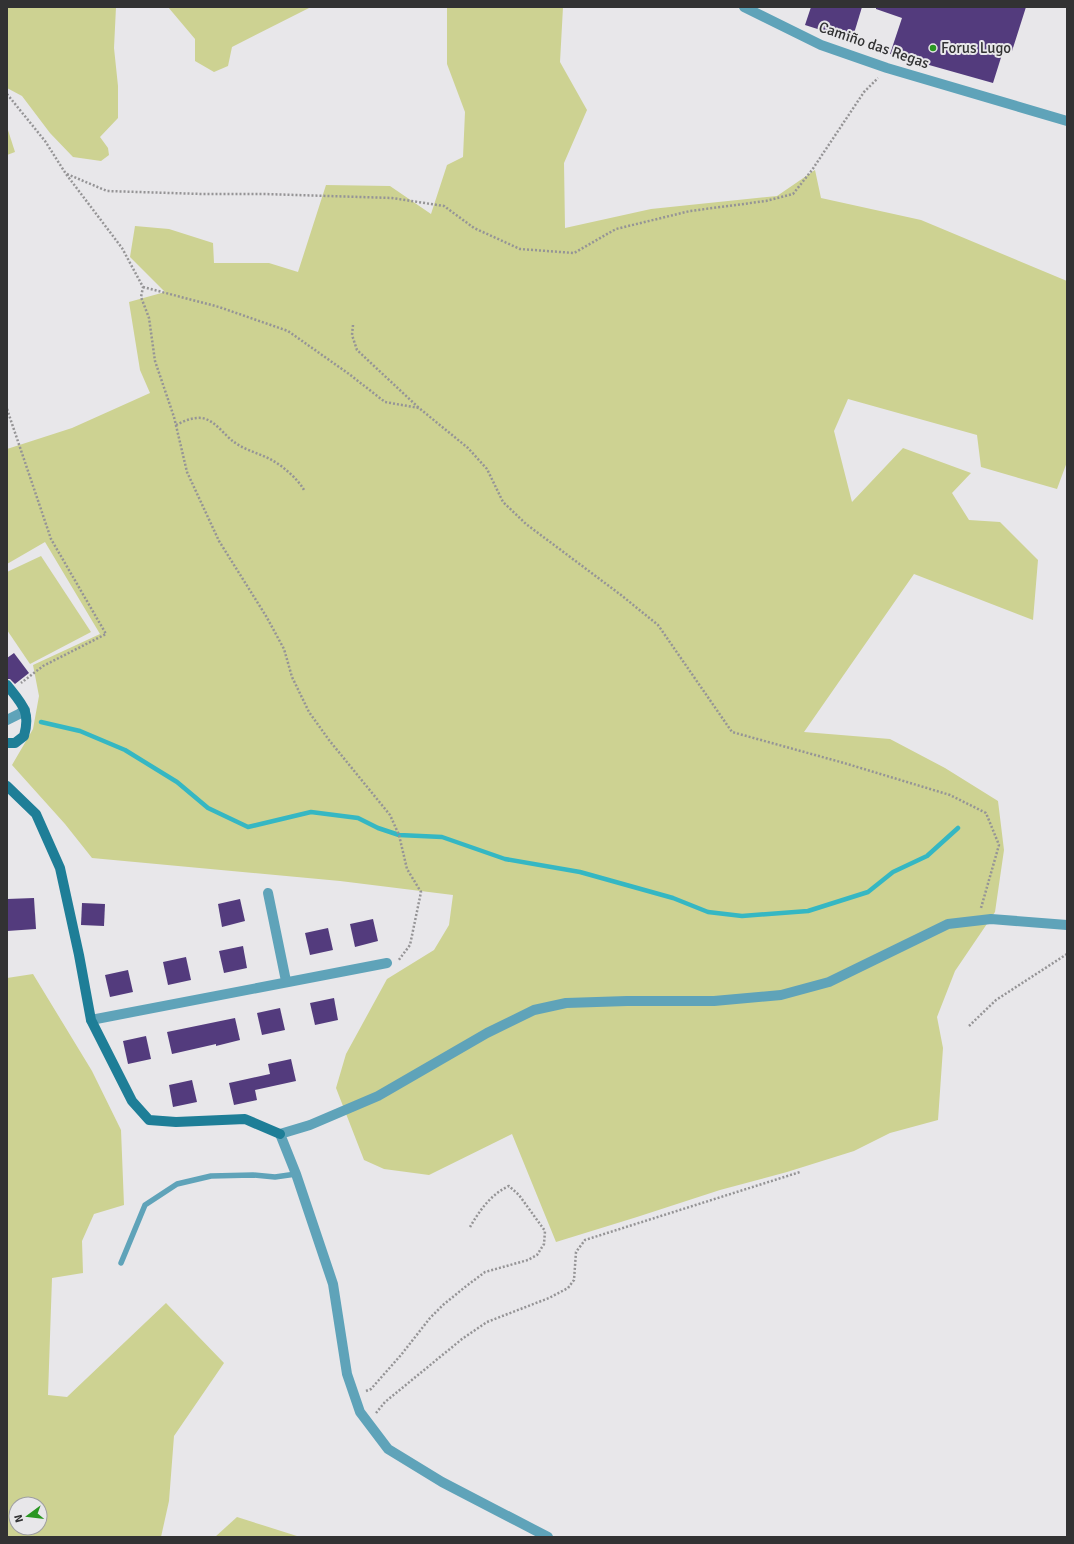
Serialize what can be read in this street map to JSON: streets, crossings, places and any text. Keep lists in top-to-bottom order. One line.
{"streets":{"street":["Camiño das Regas"]},"places":["Forus Lugo"],"north":"left"}
